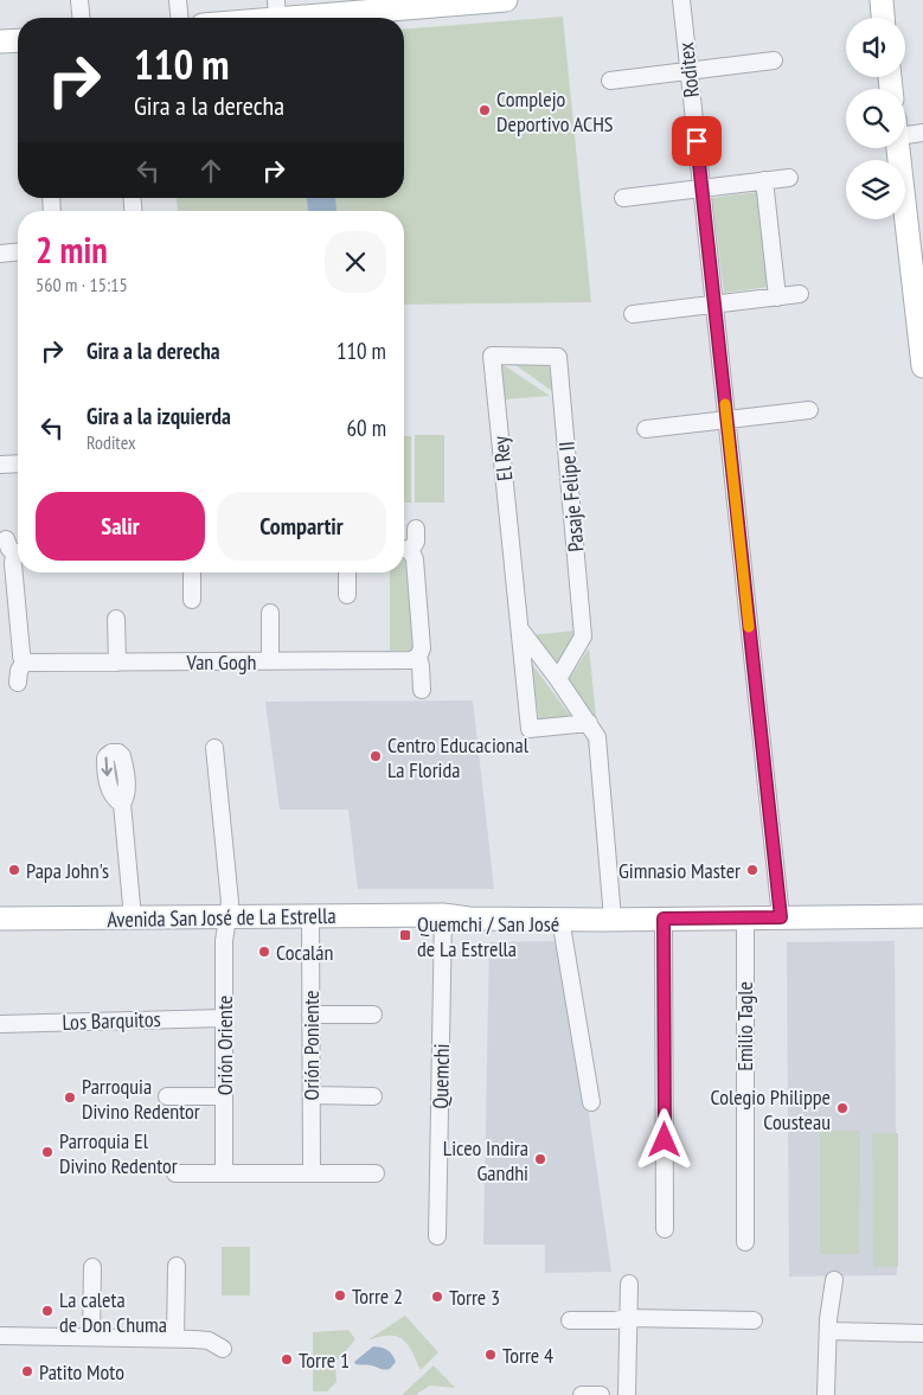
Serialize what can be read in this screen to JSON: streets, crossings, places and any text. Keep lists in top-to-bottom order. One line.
{"streets":{"main road":["Avenida San José de La Estrella"],"street":["Roditex","El Rey","Pasaje Felipe II","Van Gogh","Los Barquitos","Emilio Tagle","Orión Oriente","Orión Poniente","Quemchi"]},"crossings":[["Roditex","Avenida San José de La Estrella"],["El Rey","Pasaje Felipe II"],["Avenida San José de La Estrella","Emilio Tagle"],["Avenida San José de La Estrella","Orión Oriente"],["Avenida San José de La Estrella","Orión Poniente"],["Avenida San José de La Estrella","Quemchi"],["Los Barquitos","Orión Oriente"]],"places":{"other":["Complejo Deportivo ACHS","Centro Educacional La Florida","Papa John's","Gimnasio Master","Cocalán","Parroquia Divino Redentor","Colegio Philippe Cousteau","Parroquia El Divino Redentor","Liceo Indira Gandhi","Torre 2","Torre 3","La caleta de Don Chuma","Torre 4","Torre 1","Patito Moto"],"transit":["Quemchi / San José de La Estrella"]},"page":{"turn":["110 m","Gira a la derecha"],"heading":["2 min","560 m · 15:15"],"list":[{"name":"Gira a la derecha","value":"110 m"},{"name":"Gira a la izquierda","note":"Roditex","value":"60 m"}],"buttons":["Salir","Compartir"]}}
